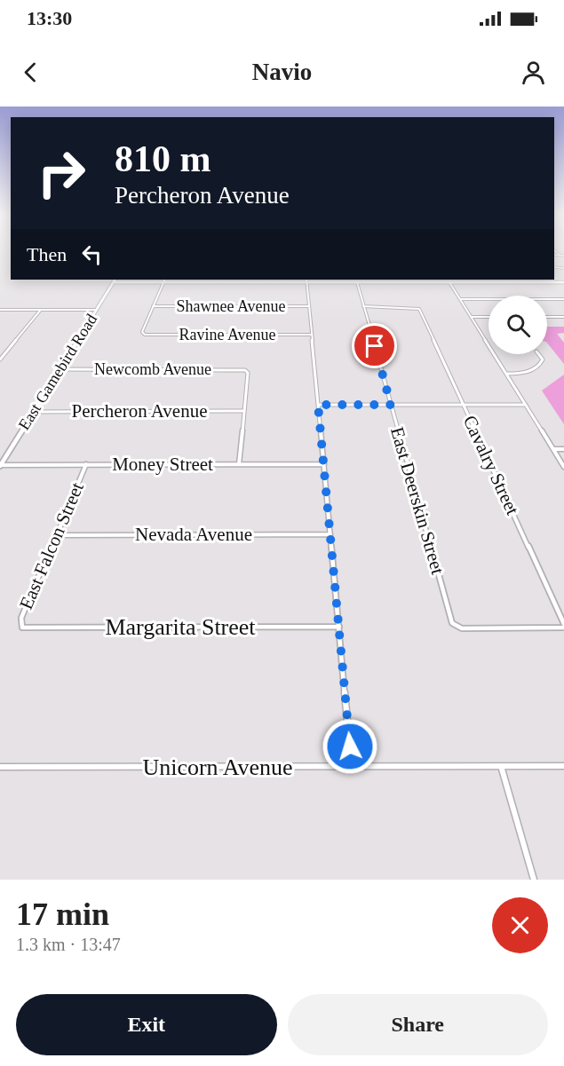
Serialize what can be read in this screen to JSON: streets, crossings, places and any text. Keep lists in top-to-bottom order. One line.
{"streets":{"main road":["East Gamebird Road"],"street":["Shawnee Avenue","Ravine Avenue","Newcomb Avenue","Percheron Avenue","Money Street","Cavalry Street","East Deerskin Street","Nevada Avenue","East Falcon Street","Margarita Street","Unicorn Avenue"]},"crossings":[["Shawnee Avenue","Ravine Avenue"],["Newcomb Avenue","East Gamebird Road"],["Newcomb Avenue","Percheron Avenue"],["East Gamebird Road","Percheron Avenue"],["East Gamebird Road","Money Street"],["Money Street","East Falcon Street"],["Cavalry Street","East Deerskin Street"],["Nevada Avenue","East Falcon Street"],["East Falcon Street","Margarita Street"]],"page":{"status":"13:30","header":"Navio","turn":["810 m","Percheron Avenue"],"then":"Then","heading":["17 min","1.3 km · 13:47"],"buttons":["Exit","Share"]}}
